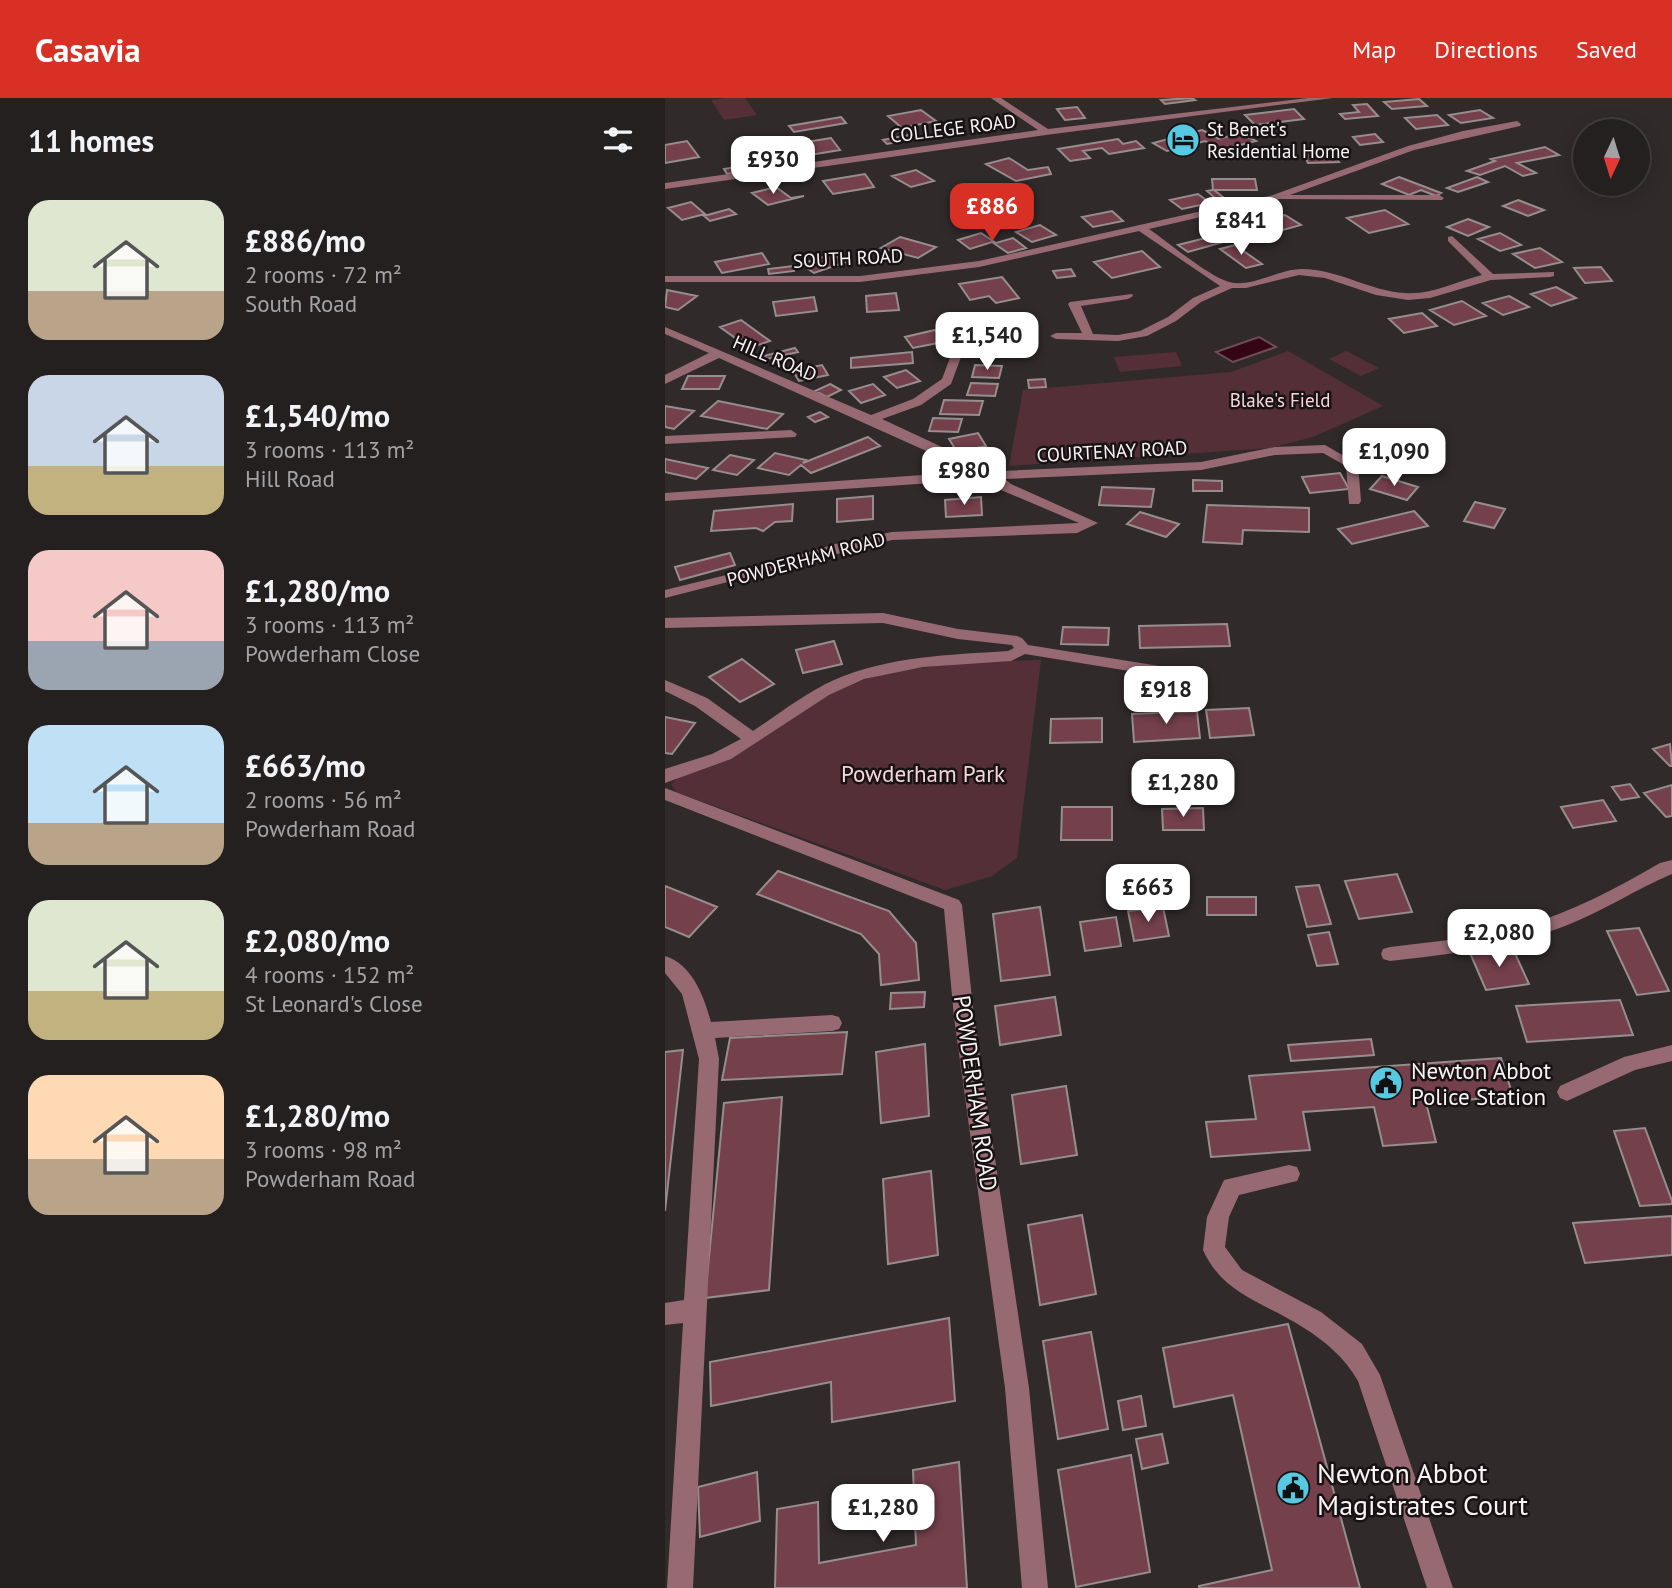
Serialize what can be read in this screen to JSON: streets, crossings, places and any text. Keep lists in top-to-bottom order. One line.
{"streets":{"street":["COLLEGE ROAD","SOUTH ROAD","HILL ROAD","COURTENAY ROAD","POWDERHAM ROAD"]},"crossings":[["HILL ROAD","COURTENAY ROAD"],["COURTENAY ROAD","POWDERHAM ROAD"]],"parks":["Blake's Field","Powderham Park"],"places":{"hotel":["St Benet's Residential Home"],"public building":["Newton Abbot Police Station","Newton Abbot Magistrates Court"]},"north":"bottom","page":{"header":"Casavia","nav":["Map","Directions","Saved"],"heading":"11 homes","price":["£930","£886","£841","£1,540","£1,090","£980","£918","£1,280","£663","£2,080","£1,280"],"list":[{"name":"£886/mo","note":"2 rooms · 72 m² · South Road"},{"name":"£1,540/mo","note":"3 rooms · 113 m² · Hill Road"},{"name":"£1,280/mo","note":"3 rooms · 113 m² · Powderham Close"},{"name":"£663/mo","note":"2 rooms · 56 m² · Powderham Road"},{"name":"£2,080/mo","note":"4 rooms · 152 m² · St Leonard's Close"},{"name":"£1,280/mo","note":"3 rooms · 98 m² · Powderham Road"}]}}
